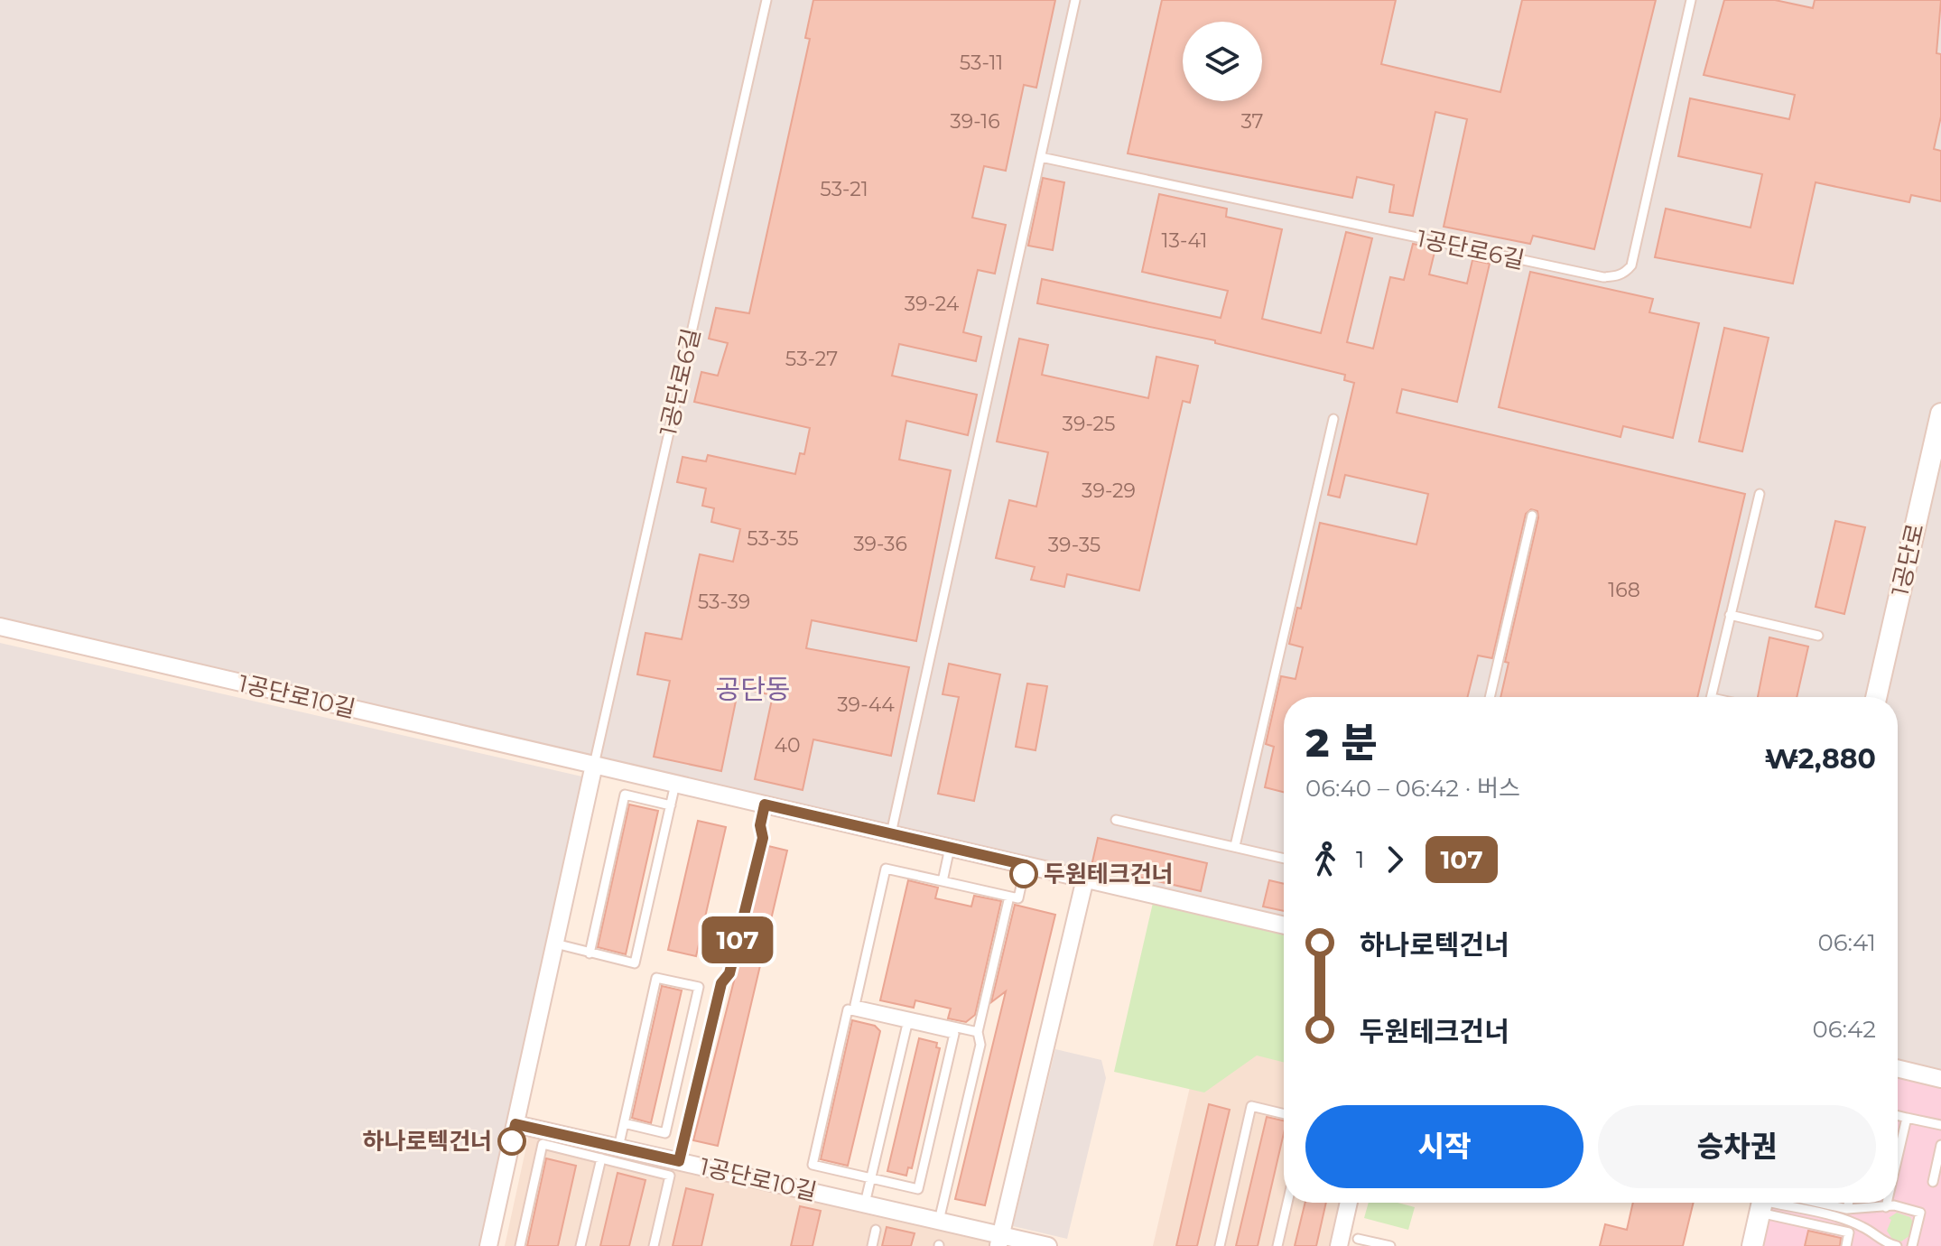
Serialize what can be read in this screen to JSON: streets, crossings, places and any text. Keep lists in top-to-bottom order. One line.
{"streets":{"street":["1공단로","1공단로10길"],"lane":["1공단로6길"]},"crossings":[["1공단로6길","1공단로10길"]],"districts":["공단동"],"places":["두원테크건너","하나로텍건너"],"lines":["bus line 107"],"house_numbers":["53-11","39-16","37","53-21","13-41","39-24","53-27","39-25","39-29","53-35","39-36","39-35","168","53-39","39-44","40"],"page":{"on_map":"107","heading":["2 분","06:40 – 06:42 · 버스","₩2,880"],"legs":["1","107"],"list":[{"name":"하나로텍건너","value":"06:41"},{"name":"두원테크건너","value":"06:42"}],"buttons":["시작","승차권"]}}
